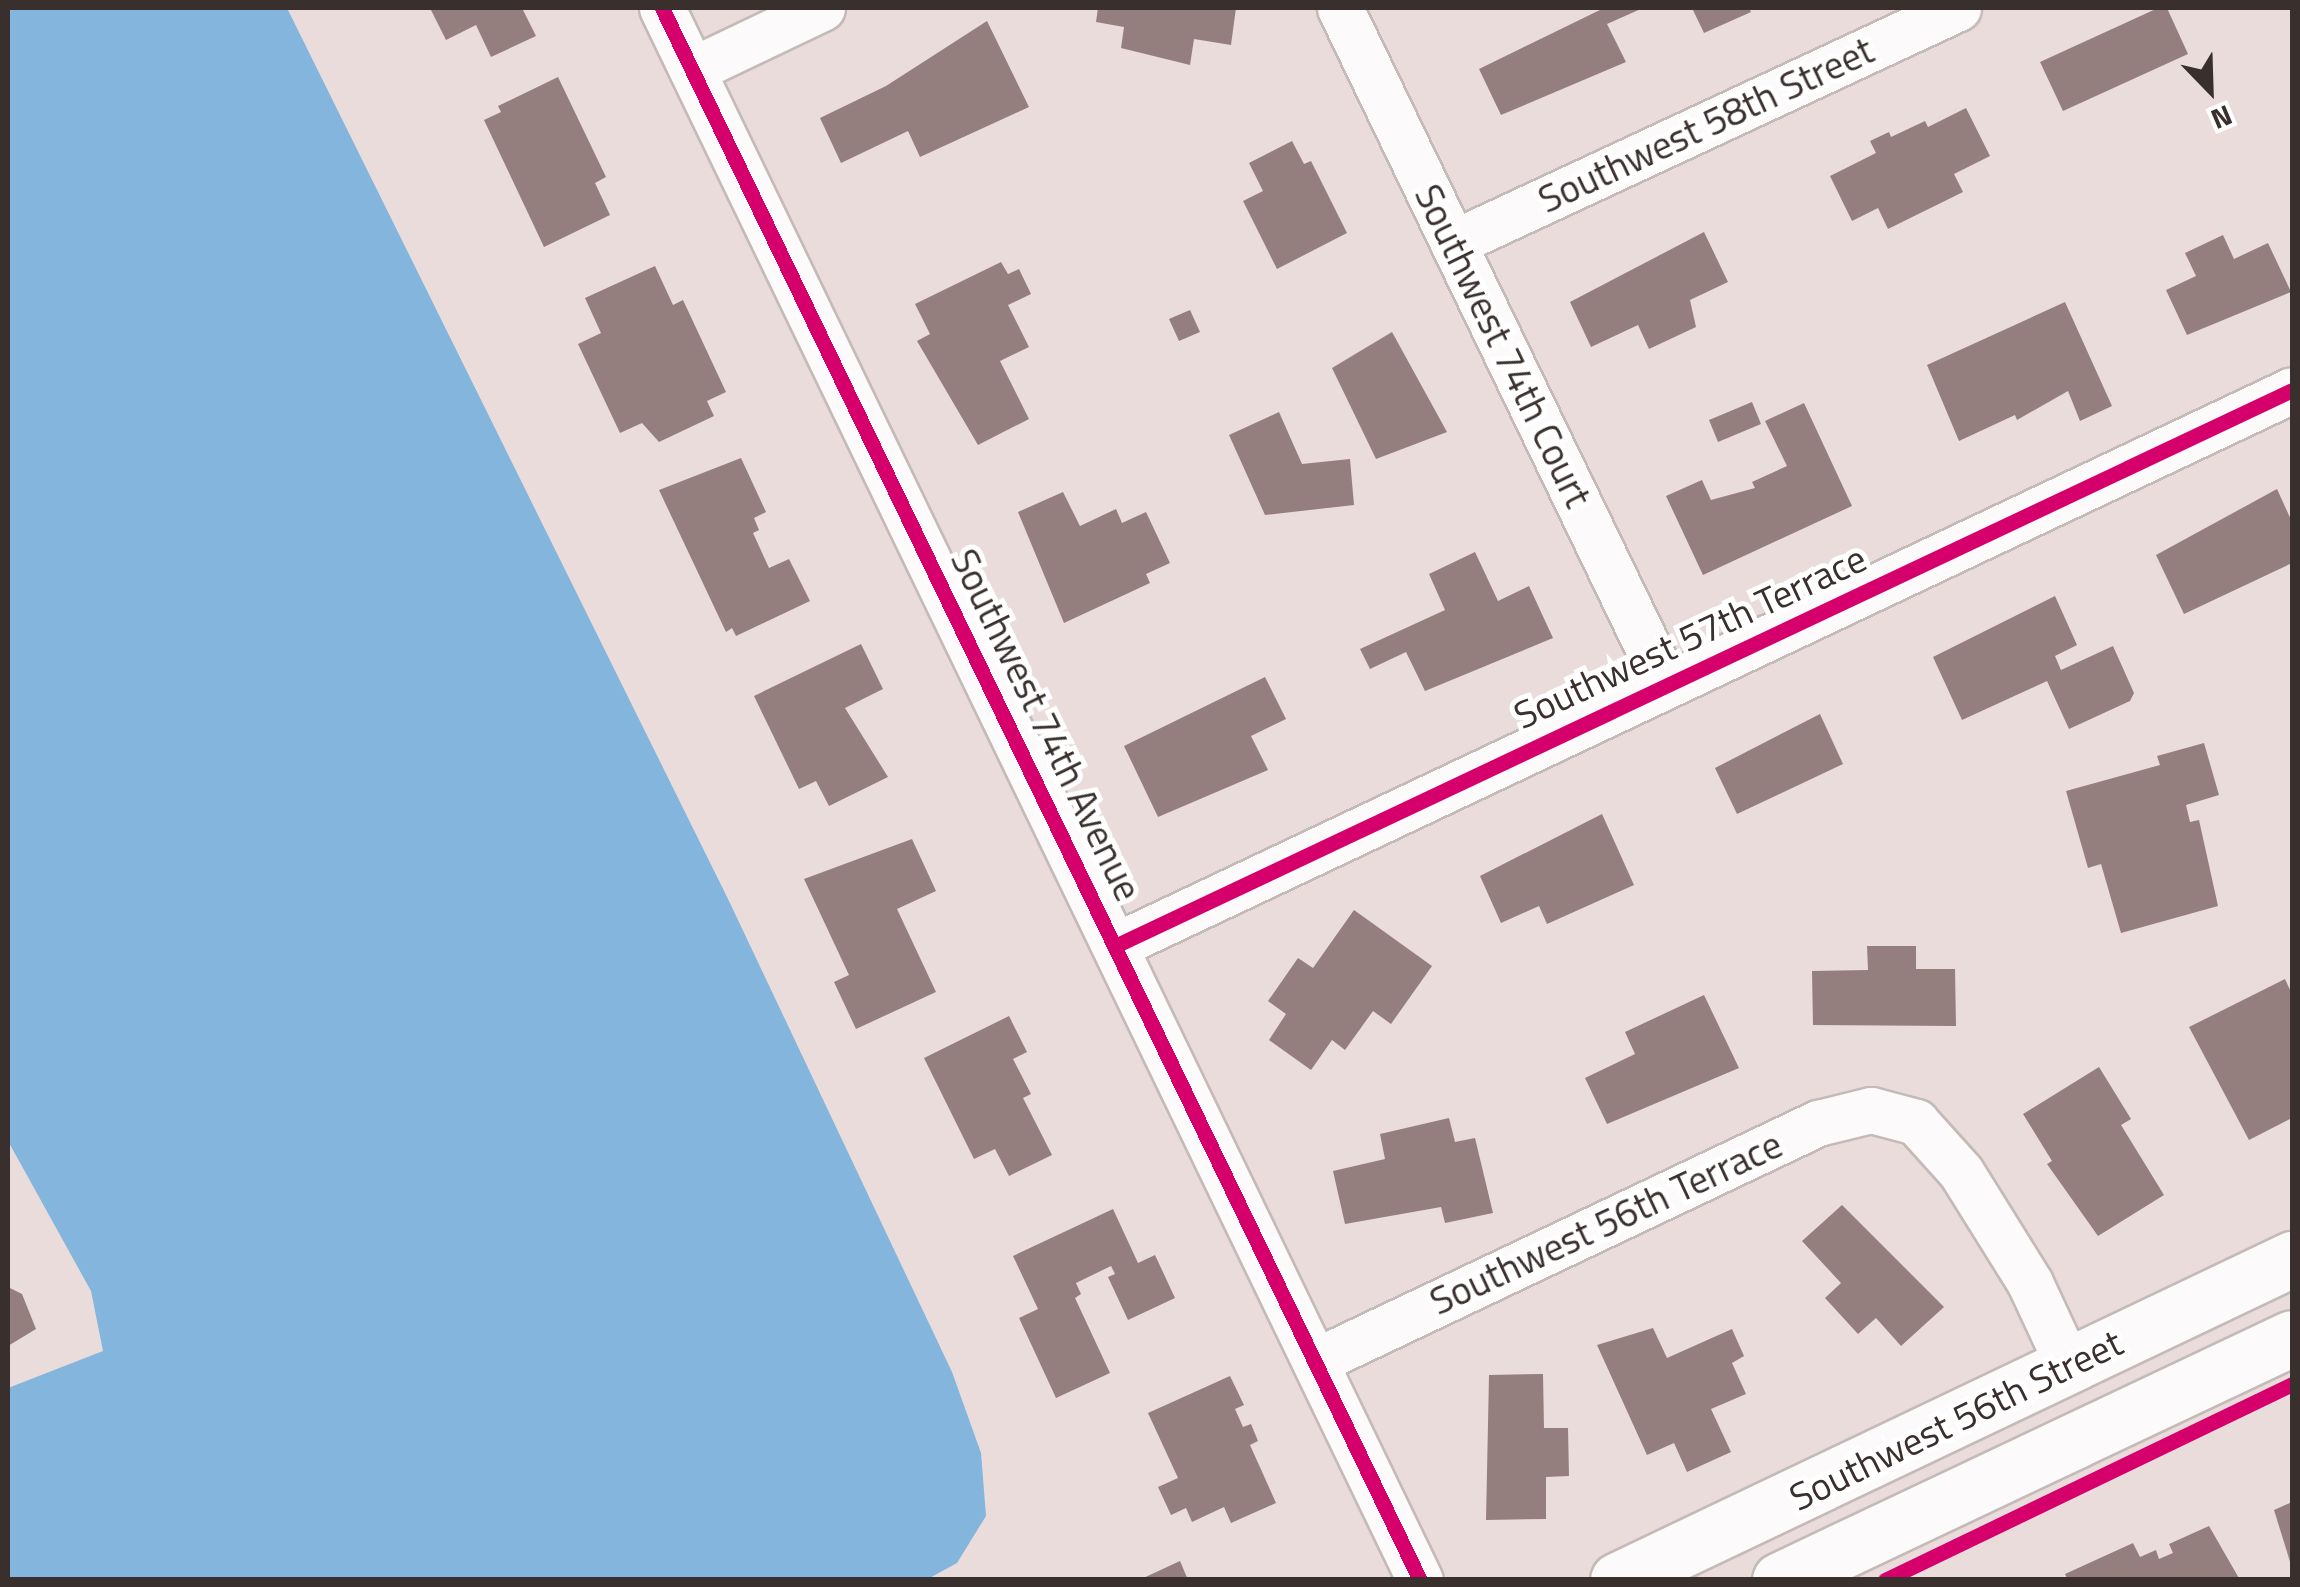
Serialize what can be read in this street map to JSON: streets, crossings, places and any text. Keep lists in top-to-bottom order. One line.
{"streets":{"main road":["Southwest 56th Street"],"street":["Southwest 58th Street","Southwest 74th Court","Southwest 57th Terrace","Southwest 74th Avenue","Southwest 56th Terrace"]},"crossings":[["Southwest 58th Street","Southwest 74th Court"],["Southwest 74th Court","Southwest 57th Terrace"],["Southwest 57th Terrace","Southwest 74th Avenue"],["Southwest 74th Avenue","Southwest 56th Terrace"],["Southwest 56th Terrace","Southwest 56th Street"]],"north":"bottom right"}
